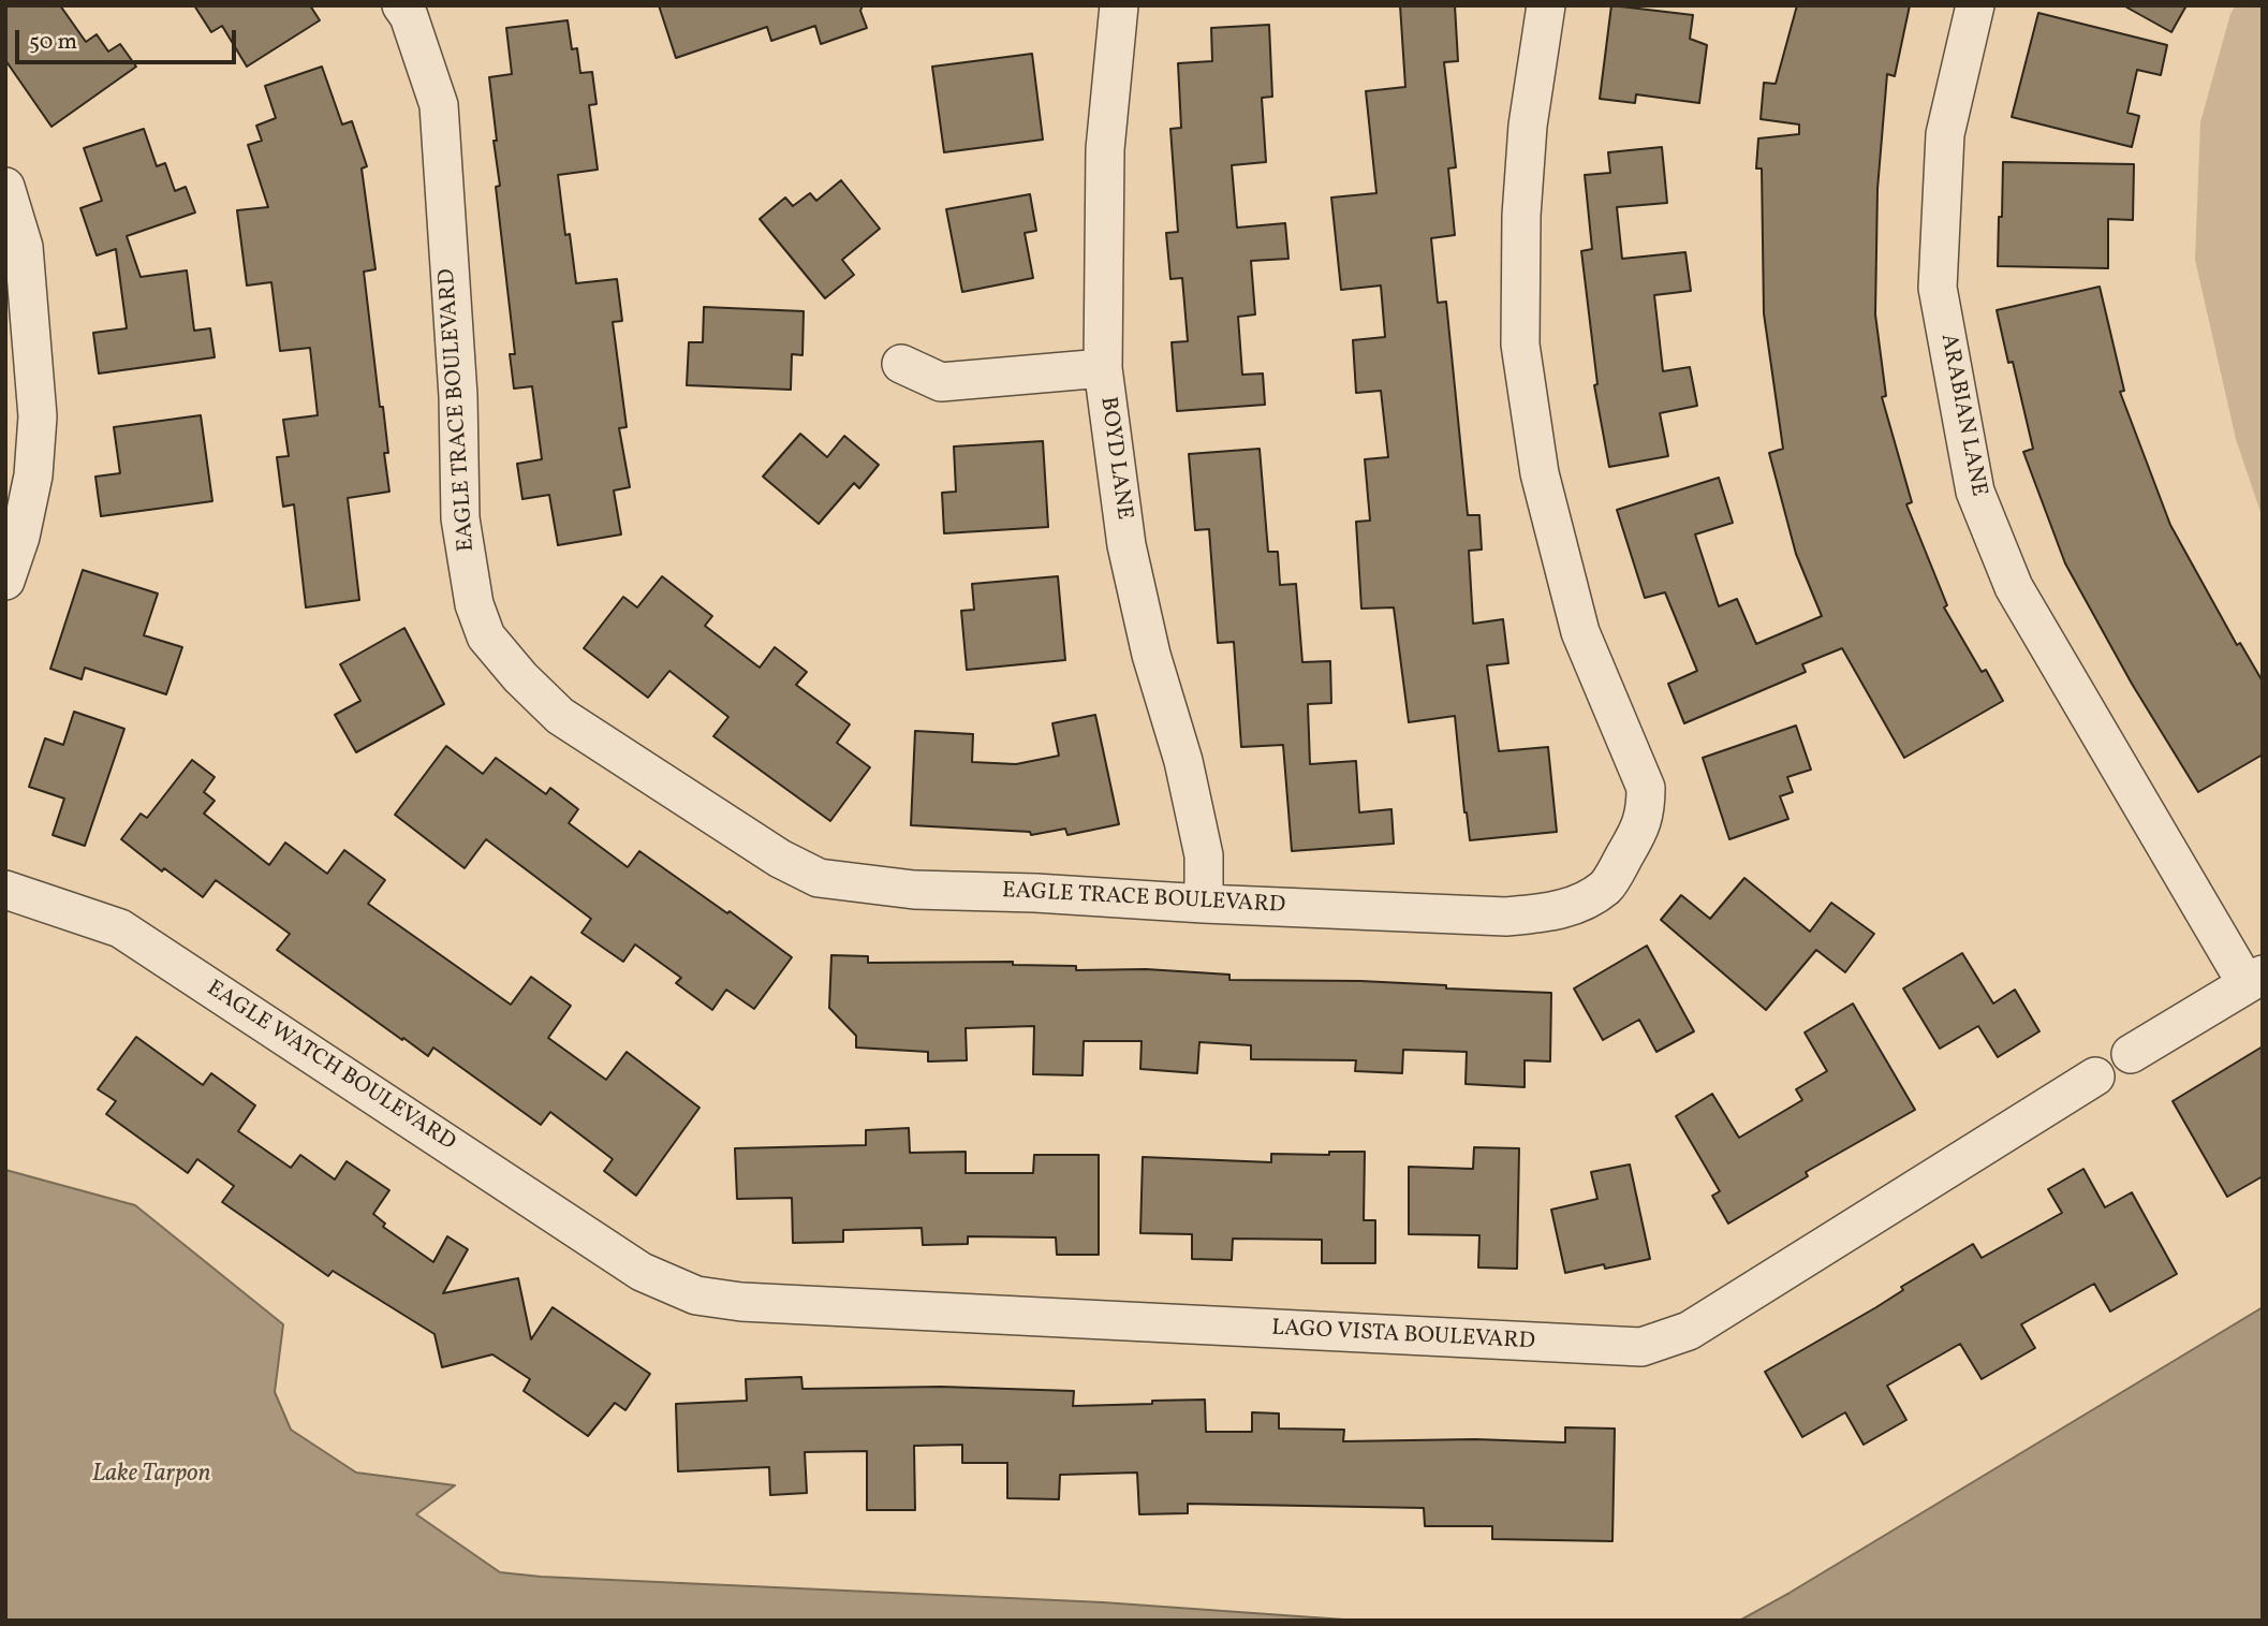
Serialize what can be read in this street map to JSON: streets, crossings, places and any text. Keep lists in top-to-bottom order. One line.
{"streets":{"street":["EAGLE TRACE BOULEVARD","ARABIAN LANE","BOYD LANE","EAGLE WATCH BOULEVARD","LAGO VISTA BOULEVARD"]},"crossings":[["EAGLE TRACE BOULEVARD","BOYD LANE"],["EAGLE WATCH BOULEVARD","LAGO VISTA BOULEVARD"]],"water":["Lake Tarpon"],"scale_bar":"50 m"}
